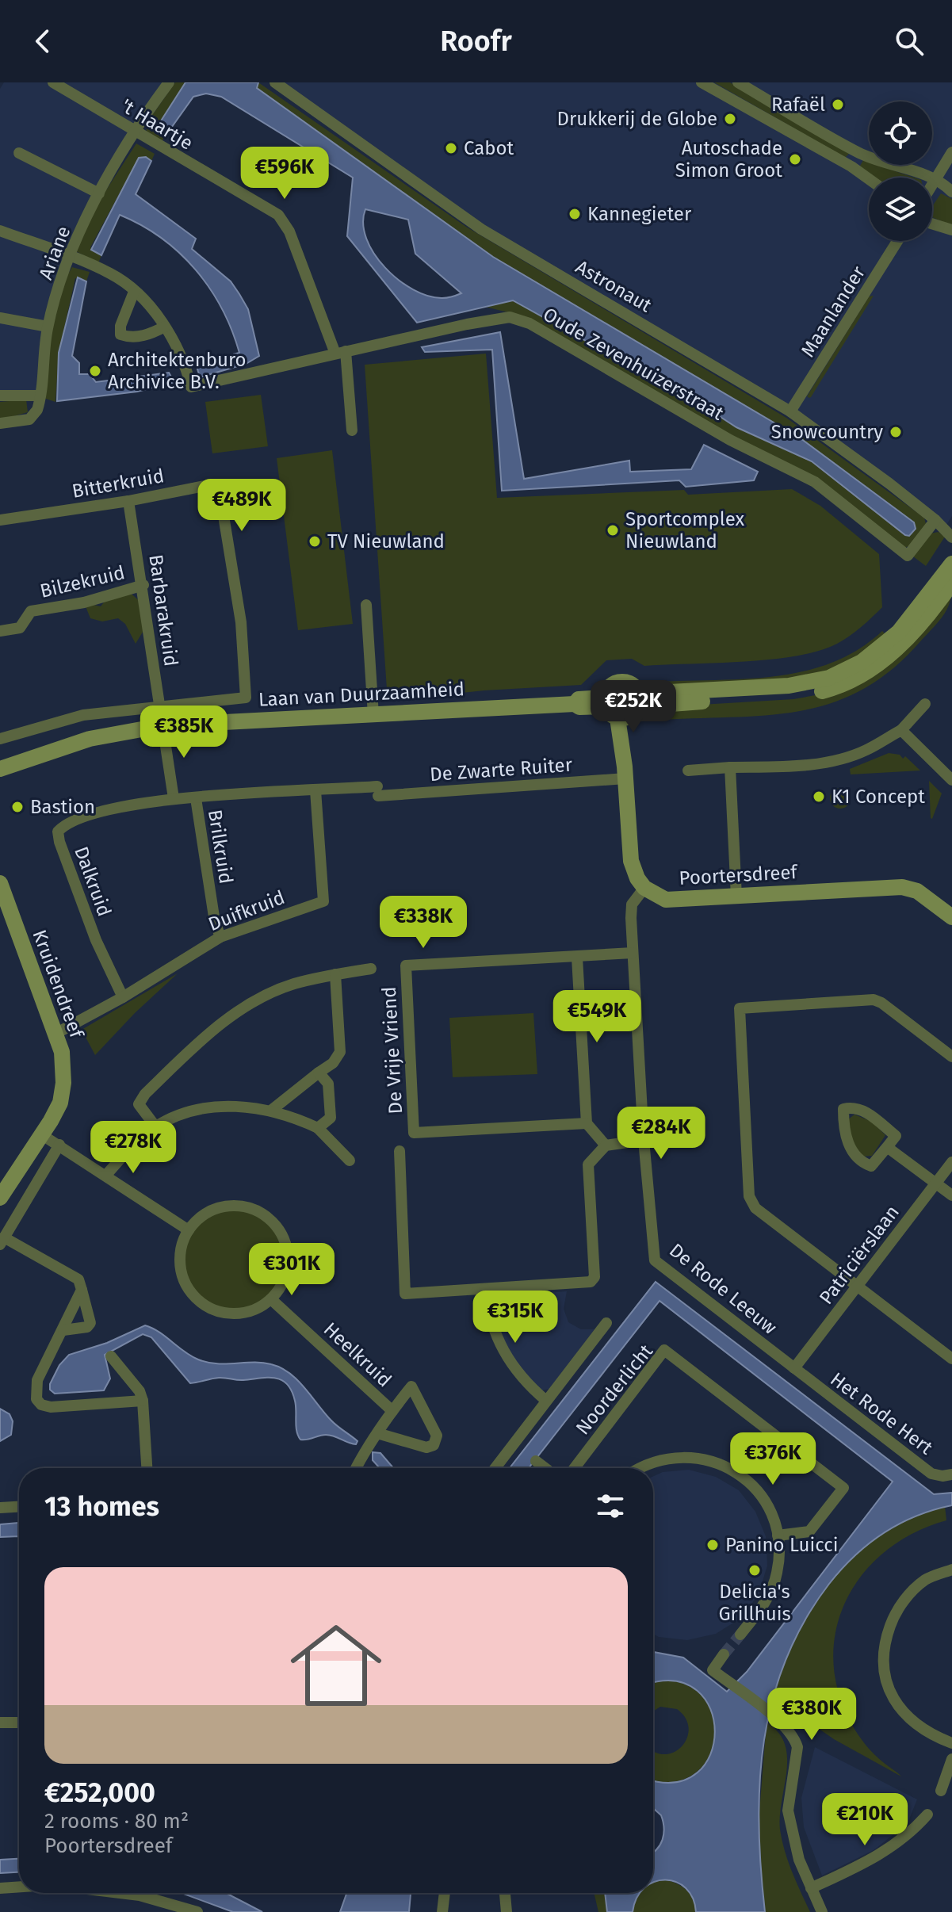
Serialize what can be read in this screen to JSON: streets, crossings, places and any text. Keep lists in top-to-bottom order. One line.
{"streets":{"street":["'t Haartje","Ariane","Astronaut","Maanlander","Oude Zevenhuizerstraat","Bitterkruid","Bilzekruid","Barbarakruid","Laan van Duurzaamheid","De Zwarte Ruiter","Brilkruid","Poortersdreef","Dalkruid","Duifkruid","Kruidendreef","De Vrije Vriend","Patriciërslaan","De Rode Leeuw","Heelkruid","Noorderlicht","Het Rode Hert"]},"crossings":[["'t Haartje","Ariane"],["'t Haartje","Oude Zevenhuizerstraat"],["Astronaut","Maanlander"],["Astronaut","Oude Zevenhuizerstraat"],["Bitterkruid","Barbarakruid"],["Bilzekruid","Barbarakruid"],["Barbarakruid","Laan van Duurzaamheid"],["De Zwarte Ruiter","Dalkruid"],["Brilkruid","Dalkruid"],["Brilkruid","Duifkruid"],["Poortersdreef","De Rode Leeuw"],["Dalkruid","Duifkruid"],["Duifkruid","Kruidendreef"],["De Vrije Vriend","De Rode Leeuw"],["Patriciërslaan","De Rode Leeuw"],["Patriciërslaan","Het Rode Hert"],["De Rode Leeuw","Het Rode Hert"]],"places":["Rafaël","Drukkerij de Globe","Cabot","Autoschade Simon Groot","Kannegieter","Architektenburo Archivice B.V.","Snowcountry","Sportcomplex Nieuwland","TV Nieuwland","K1 Concept","Bastion","Panino Luicci","Delicia's Grillhuis"],"page":{"header":"Roofr","price":["€596K","€489K","€252K","€385K","€338K","€549K","€284K","€278K","€301K","€315K","€376K","€380K","€210K"],"heading":"13 homes","list":[{"name":"€252,000","note":"2 rooms · 80 m² · Poortersdreef"}]}}
